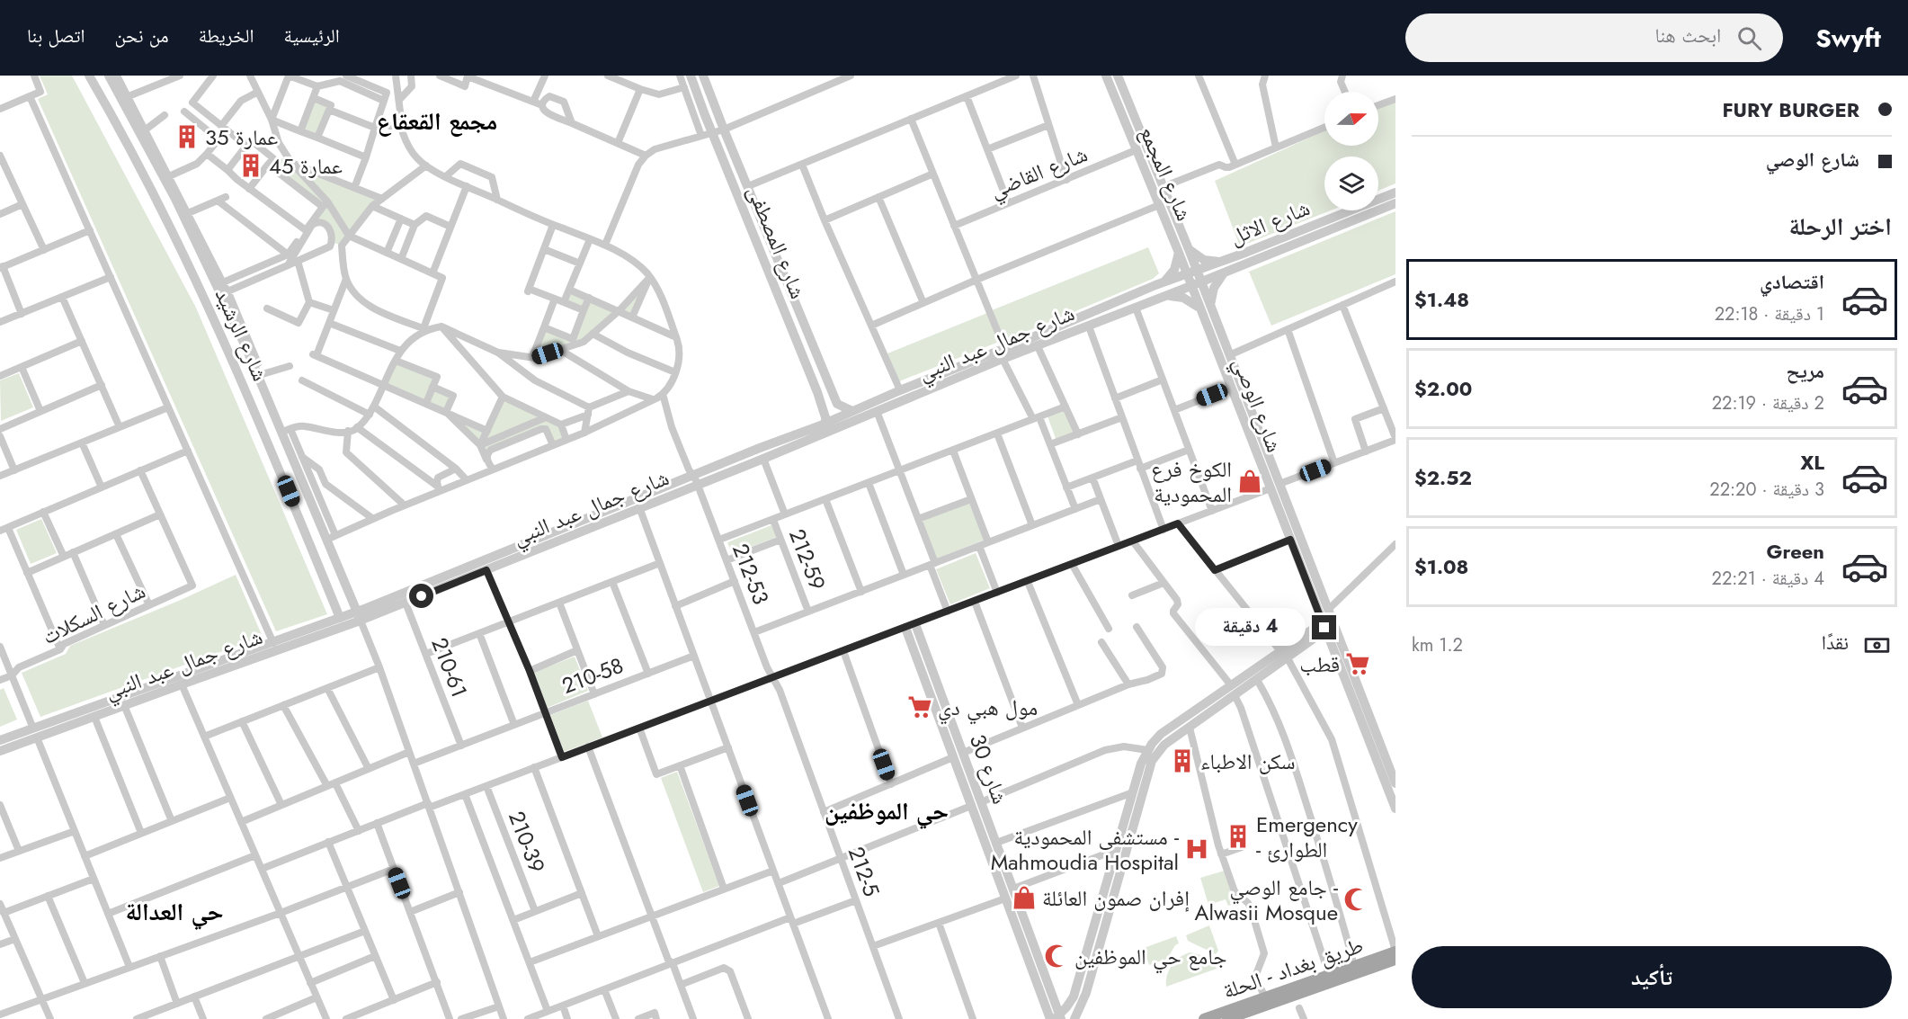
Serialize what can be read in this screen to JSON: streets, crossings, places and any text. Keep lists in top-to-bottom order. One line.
{"streets":{"main road":["طريق بغداد - الحلة"],"street":["شارع القاضي","شارع المجمع","شارع الاثل","شارع المصطفى","شارع الرشيد","شارع جمال عبد النبي","شارع الوصي","212-59","212-53","شارع السكلات","210-61","210-58","شارع 30","210-39","212-5"]},"crossings":[["شارع القاضي","شارع المجمع"],["شارع المجمع","شارع الاثل"],["شارع المجمع","شارع جمال عبد النبي"],["شارع المجمع","شارع الوصي"],["شارع الاثل","شارع جمال عبد النبي"],["شارع الاثل","شارع الوصي"],["شارع المصطفى","شارع جمال عبد النبي"],["شارع الرشيد","شارع جمال عبد النبي"],["شارع جمال عبد النبي","شارع الوصي"],["شارع جمال عبد النبي","212-53"],["شارع جمال عبد النبي","210-61"],["212-53","212-5"],["210-61","210-58"]],"districts":["مجمع القعقاع","حي الموظفين","حي العدالة"],"places":{"building":["عمارة 35","عمارة 45","سكن الاطباء","Emergency - الطوارئ"],"shop":["الكوخ فرع المحمودية","إفران صمون العائلة"],"supermarket":["قطب","مول هبي دي"],"hospital":["مستشفى المحمودية - Mahmoudia Hospital"],"mosque":["جامع الوصي - Alwasii Mosque","جامع حي الموظفين"]},"north":"right","page":{"header":"Swyft","search":"ابحث هنا","nav":["الرئيسية","الخريطة","من نحن","اتصل بنا"],"banner":["FURY BURGER","شارع الوصي"],"heading":"اختر الرحلة","list":[{"name":"اقتصادي","note":"1 دقيقة · 22:18","value":"$1.48"},{"name":"مريح","note":"2 دقيقة · 22:19","value":"$2.00"},{"name":"XL","note":"3 دقيقة · 22:20","value":"$2.52"},{"name":"Green","note":"4 دقيقة · 22:21","value":"$1.08"}],"bubble":"4 دقيقة","pay":["نقدًا","1.2 km"],"buttons":"تأكيد"}}
